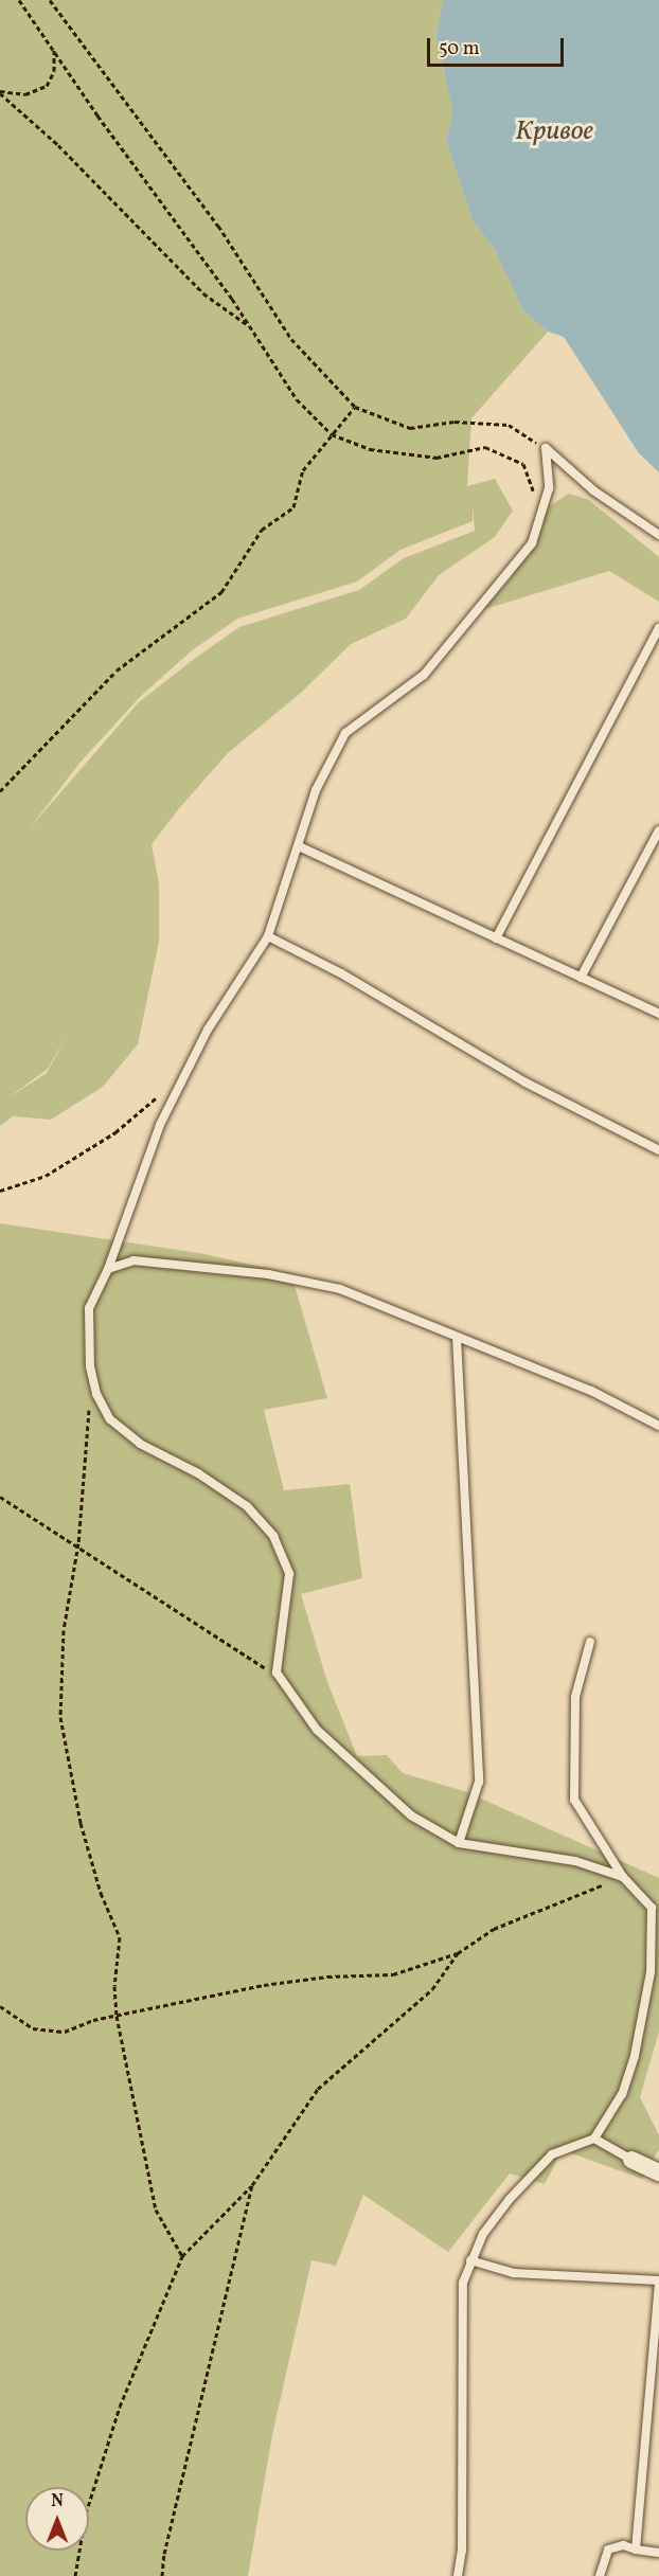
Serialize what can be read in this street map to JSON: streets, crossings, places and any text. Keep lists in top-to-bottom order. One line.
{"water":["Кривое"],"scale_bar":"50 m","north":"top"}
